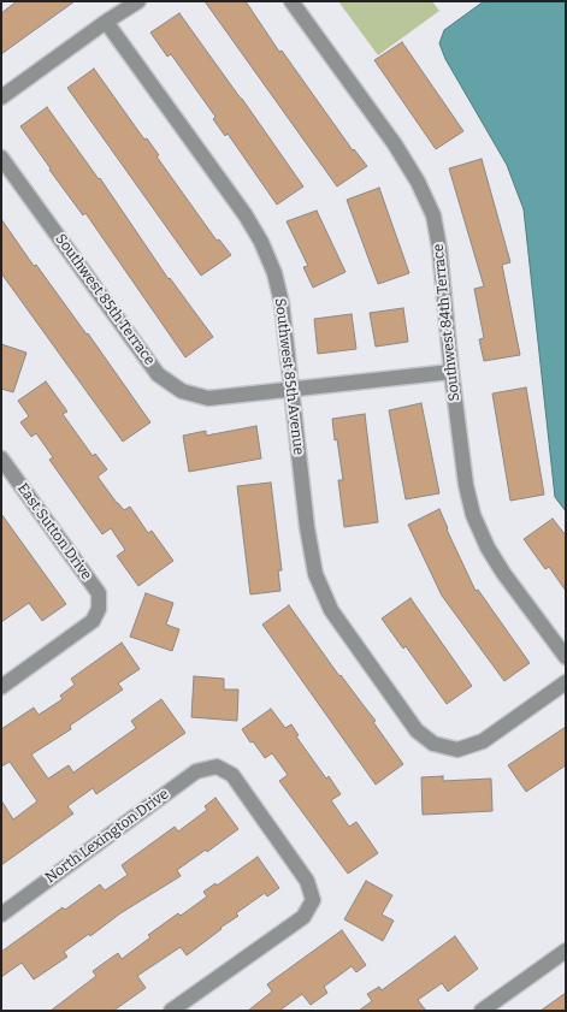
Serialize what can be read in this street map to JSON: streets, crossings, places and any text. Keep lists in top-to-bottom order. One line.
{"streets":{"street":["Southwest 85th Terrace","Southwest 84th Terrace","Southwest 85th Avenue","East Sutton Drive","North Lexington Drive"]},"crossings":[["Southwest 85th Terrace","Southwest 84th Terrace"],["Southwest 85th Terrace","Southwest 85th Avenue"]]}
